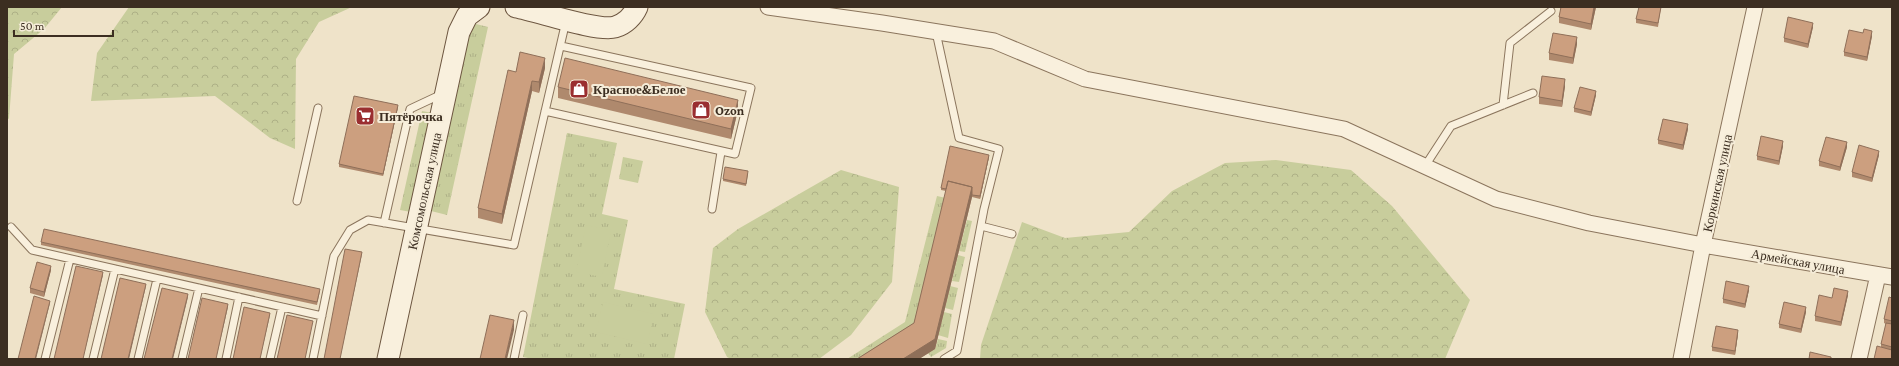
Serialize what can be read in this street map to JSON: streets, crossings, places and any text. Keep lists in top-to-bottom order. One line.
{"streets":{"main road":["Комсомольская улица"],"street":["Коркинская улица","Армейская улица"]},"crossings":[["Коркинская улица","Армейская улица"]],"places":{"shop":["Красное&Белое","Ozon"],"supermarket":["Пятёрочка"]},"scale_bar":"50 m"}
